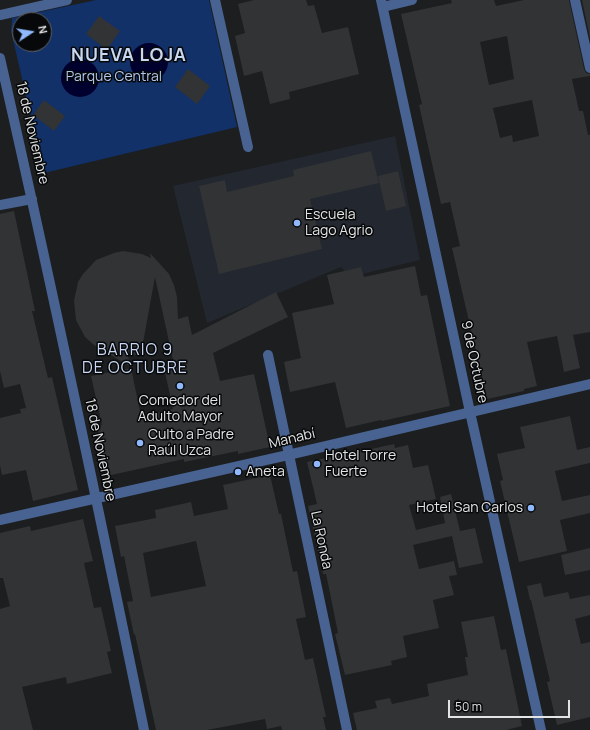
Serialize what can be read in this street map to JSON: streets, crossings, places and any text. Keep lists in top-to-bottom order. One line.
{"streets":{"street":["18 de Noviembre","9 de Octubre","Manabí","La Ronda"]},"crossings":[["18 de Noviembre","Manabí"],["9 de Octubre","Manabí"],["Manabí","La Ronda"]],"districts":["NUEVA LOJA","BARRIO 9 DE OCTUBRE"],"parks":["Parque Central"],"places":["Escuela Lago Agrio","Comedor del Adulto Mayor","Culto a Padre Raúl Uzca","Hotel Torre Fuerte","Aneta","Hotel San Carlos"],"scale_bar":"50 m","north":"right"}
